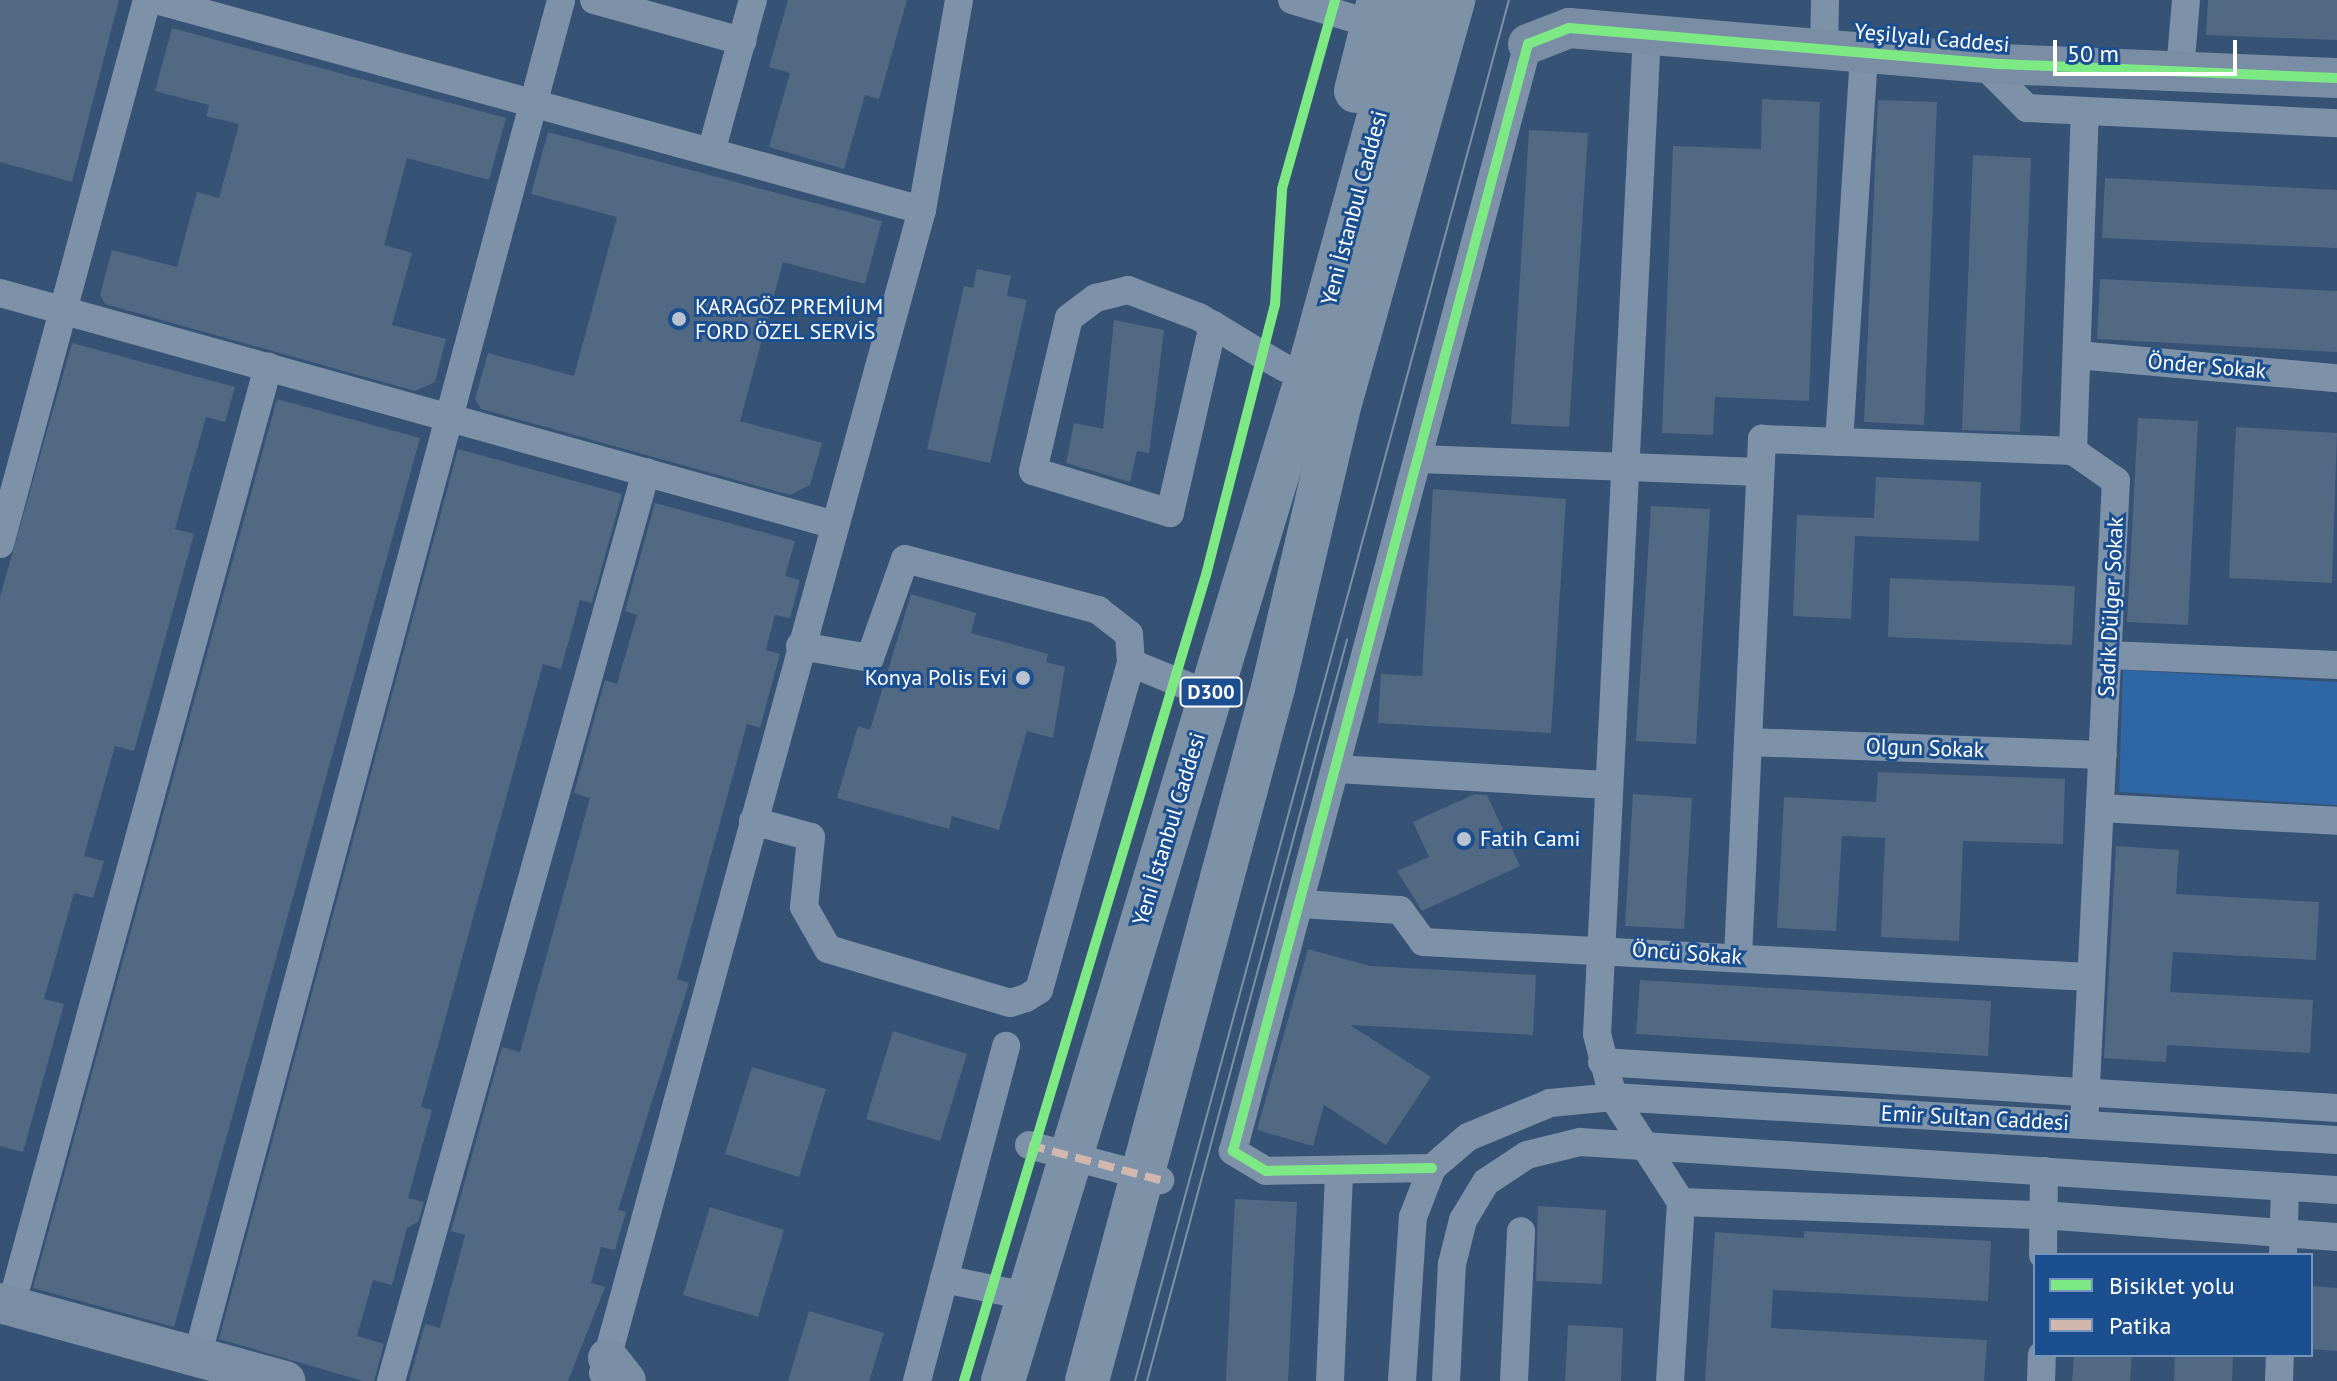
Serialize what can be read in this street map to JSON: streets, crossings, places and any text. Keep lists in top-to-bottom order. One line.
{"streets":{"highway":["Yeni İstanbul Caddesi","D300"],"street":["Yeşilyalı Caddesi","Önder Sokak","Sadık Dülger Sokak","Olgun Sokak","Öncü Sokak","Emir Sultan Caddesi"]},"crossings":[["Sadık Dülger Sokak","Olgun Sokak"],["Sadık Dülger Sokak","Öncü Sokak"],["Sadık Dülger Sokak","Emir Sultan Caddesi"]],"places":["KARAGÖZ PREMİUM FORD ÖZEL SERVİS","Konya Polis Evi","Fatih Cami"],"legend":["Bisiklet yolu","Patika"],"scale_bar":"50 m"}
